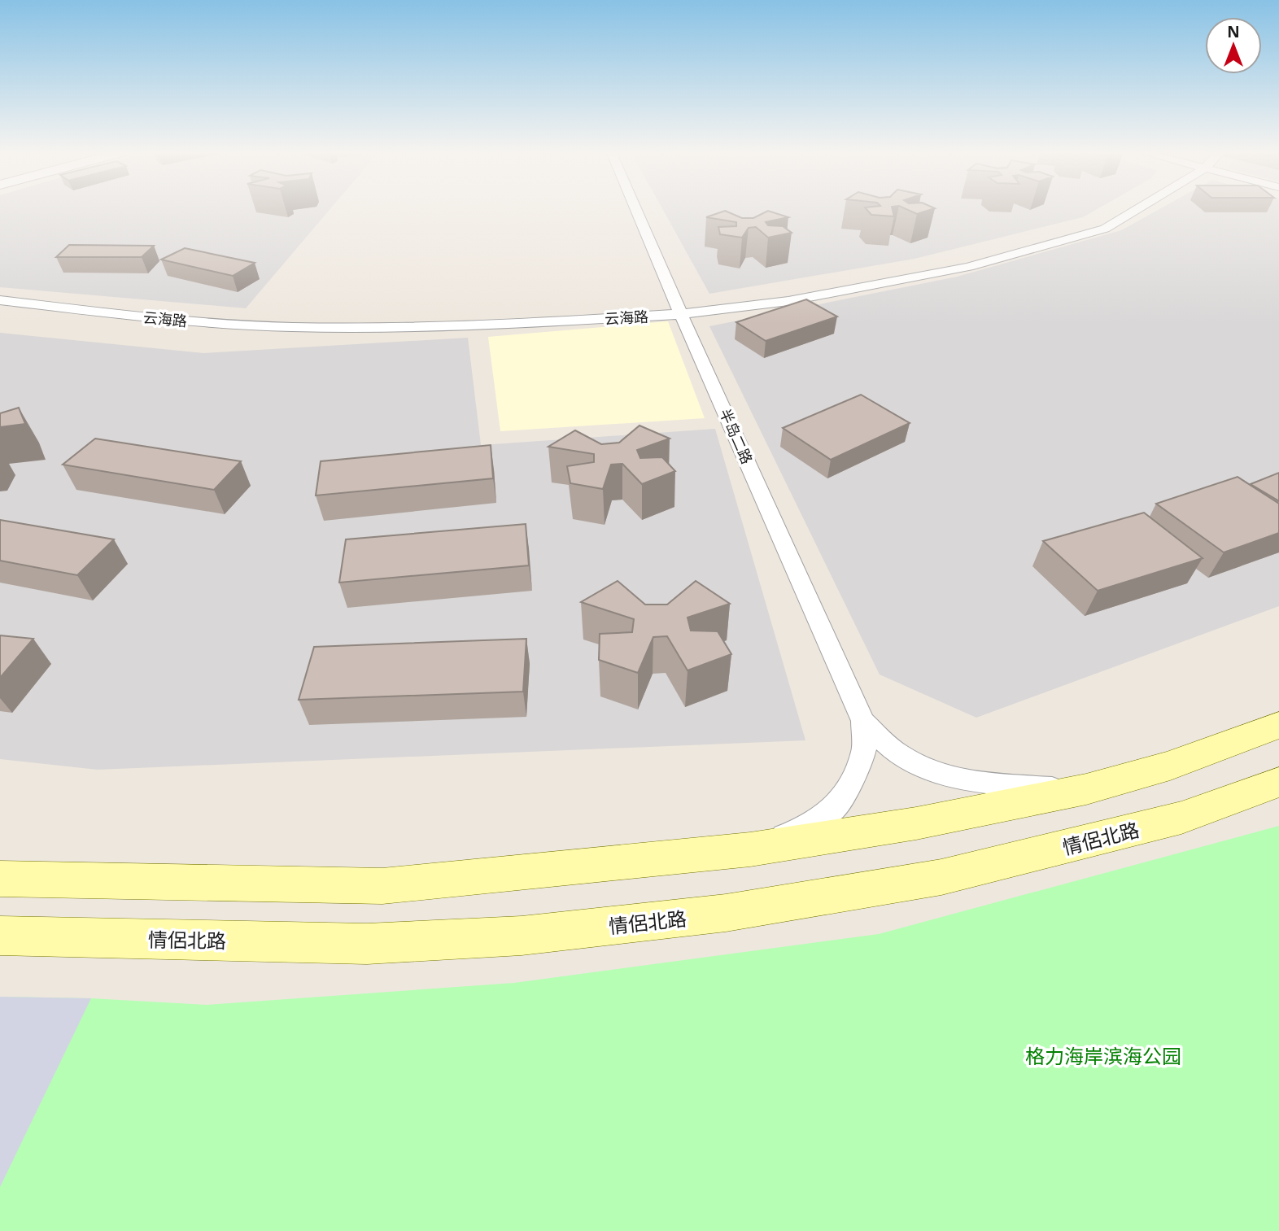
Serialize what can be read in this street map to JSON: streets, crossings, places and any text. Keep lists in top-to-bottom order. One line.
{"streets":{"main road":["情侶北路"],"street":["云海路","半岛二路"]},"crossings":[["云海路","半岛二路"]],"parks":["格力海岸滨海公园"],"north":"top"}
